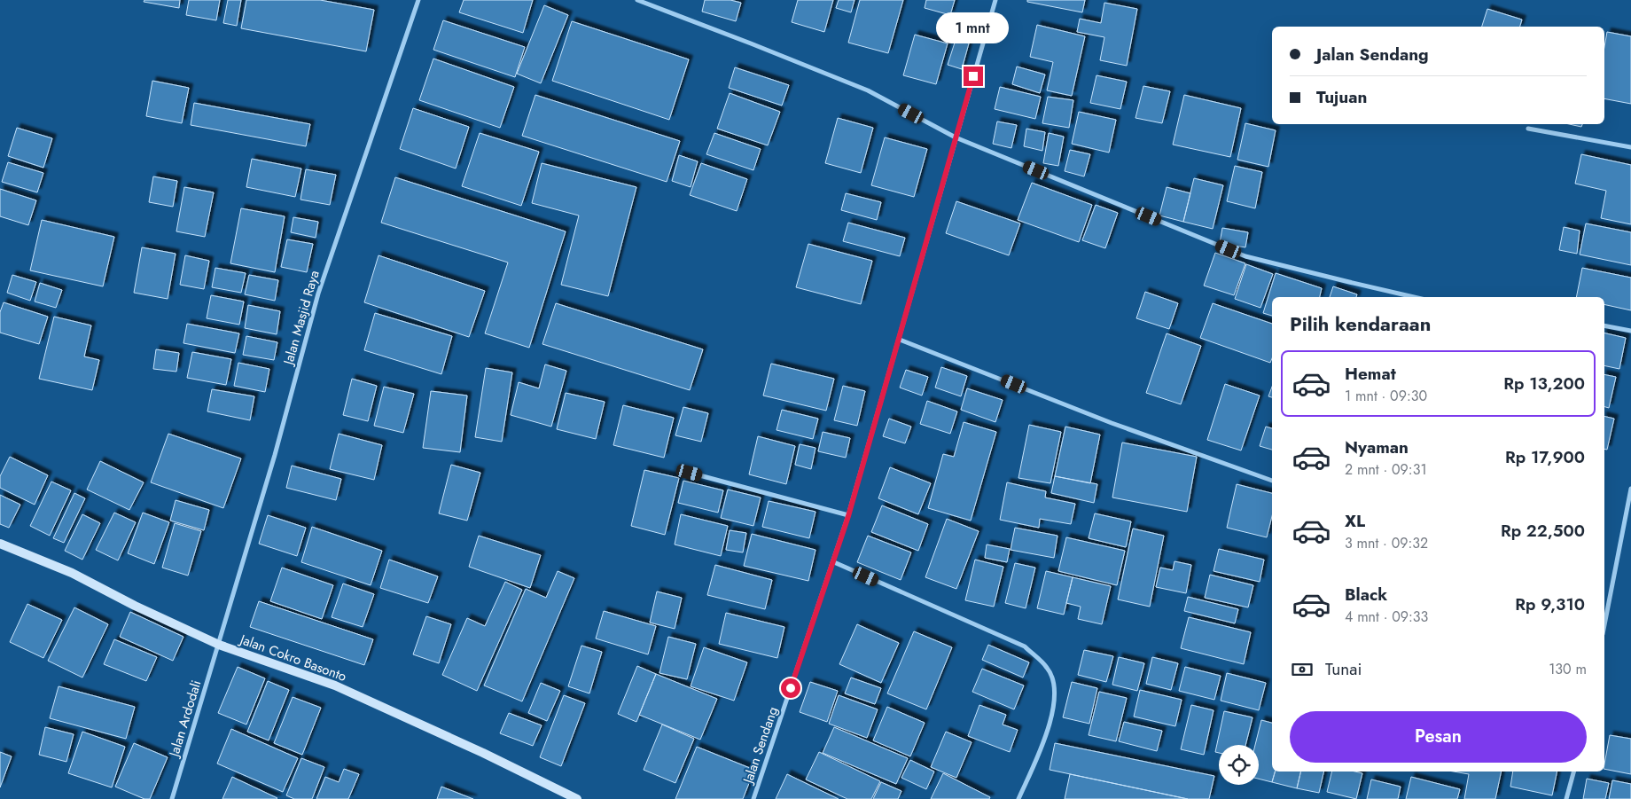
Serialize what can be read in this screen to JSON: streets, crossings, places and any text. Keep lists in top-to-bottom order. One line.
{"streets":{"street":["Jalan Masjid Raya","Jalan Cokro Basonto","Jalan Ardodali","Jalan Sendang"]},"crossings":[["Jalan Masjid Raya","Jalan Cokro Basonto"],["Jalan Masjid Raya","Jalan Ardodali"],["Jalan Cokro Basonto","Jalan Ardodali"]],"page":{"bubble":"1 mnt","banner":["Jalan Sendang","Tujuan"],"heading":"Pilih kendaraan","list":[{"name":"Hemat","note":"1 mnt · 09:30","value":"Rp 13,200"},{"name":"Nyaman","note":"2 mnt · 09:31","value":"Rp 17,900"},{"name":"XL","note":"3 mnt · 09:32","value":"Rp 22,500"},{"name":"Black","note":"4 mnt · 09:33","value":"Rp 9,310"}],"pay":["Tunai","130 m"],"buttons":"Pesan"}}
